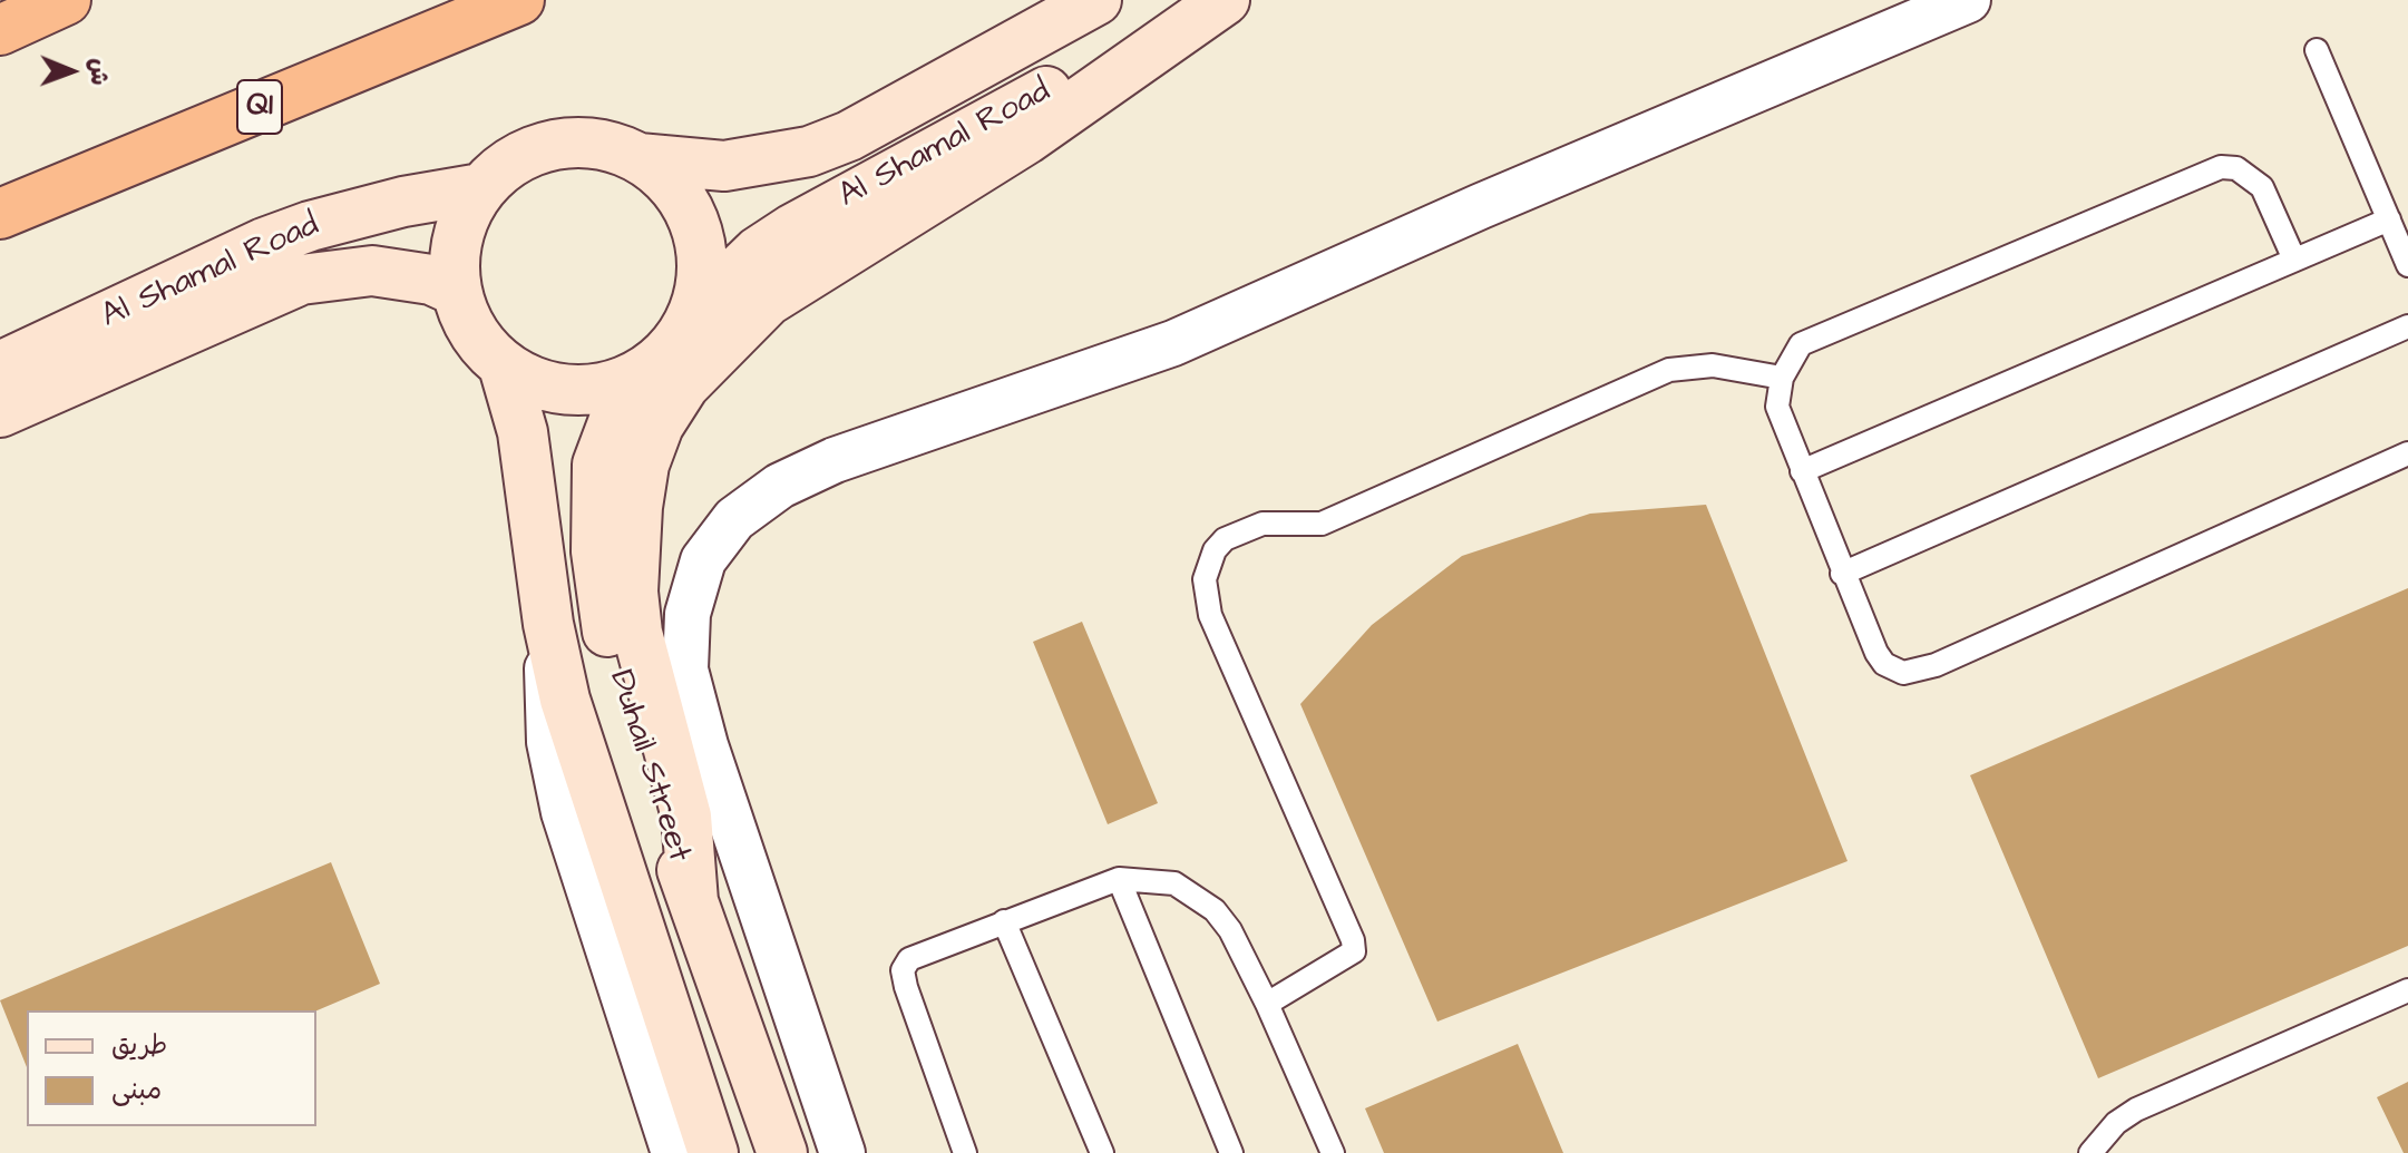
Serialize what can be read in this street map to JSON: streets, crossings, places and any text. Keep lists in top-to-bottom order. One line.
{"streets":{"highway":["Q1"],"main road":["Al Shamal Road","Duhail Street"]},"crossings":[["Al Shamal Road","Duhail Street"]],"legend":["طريق","مبنى"],"north":"right"}
